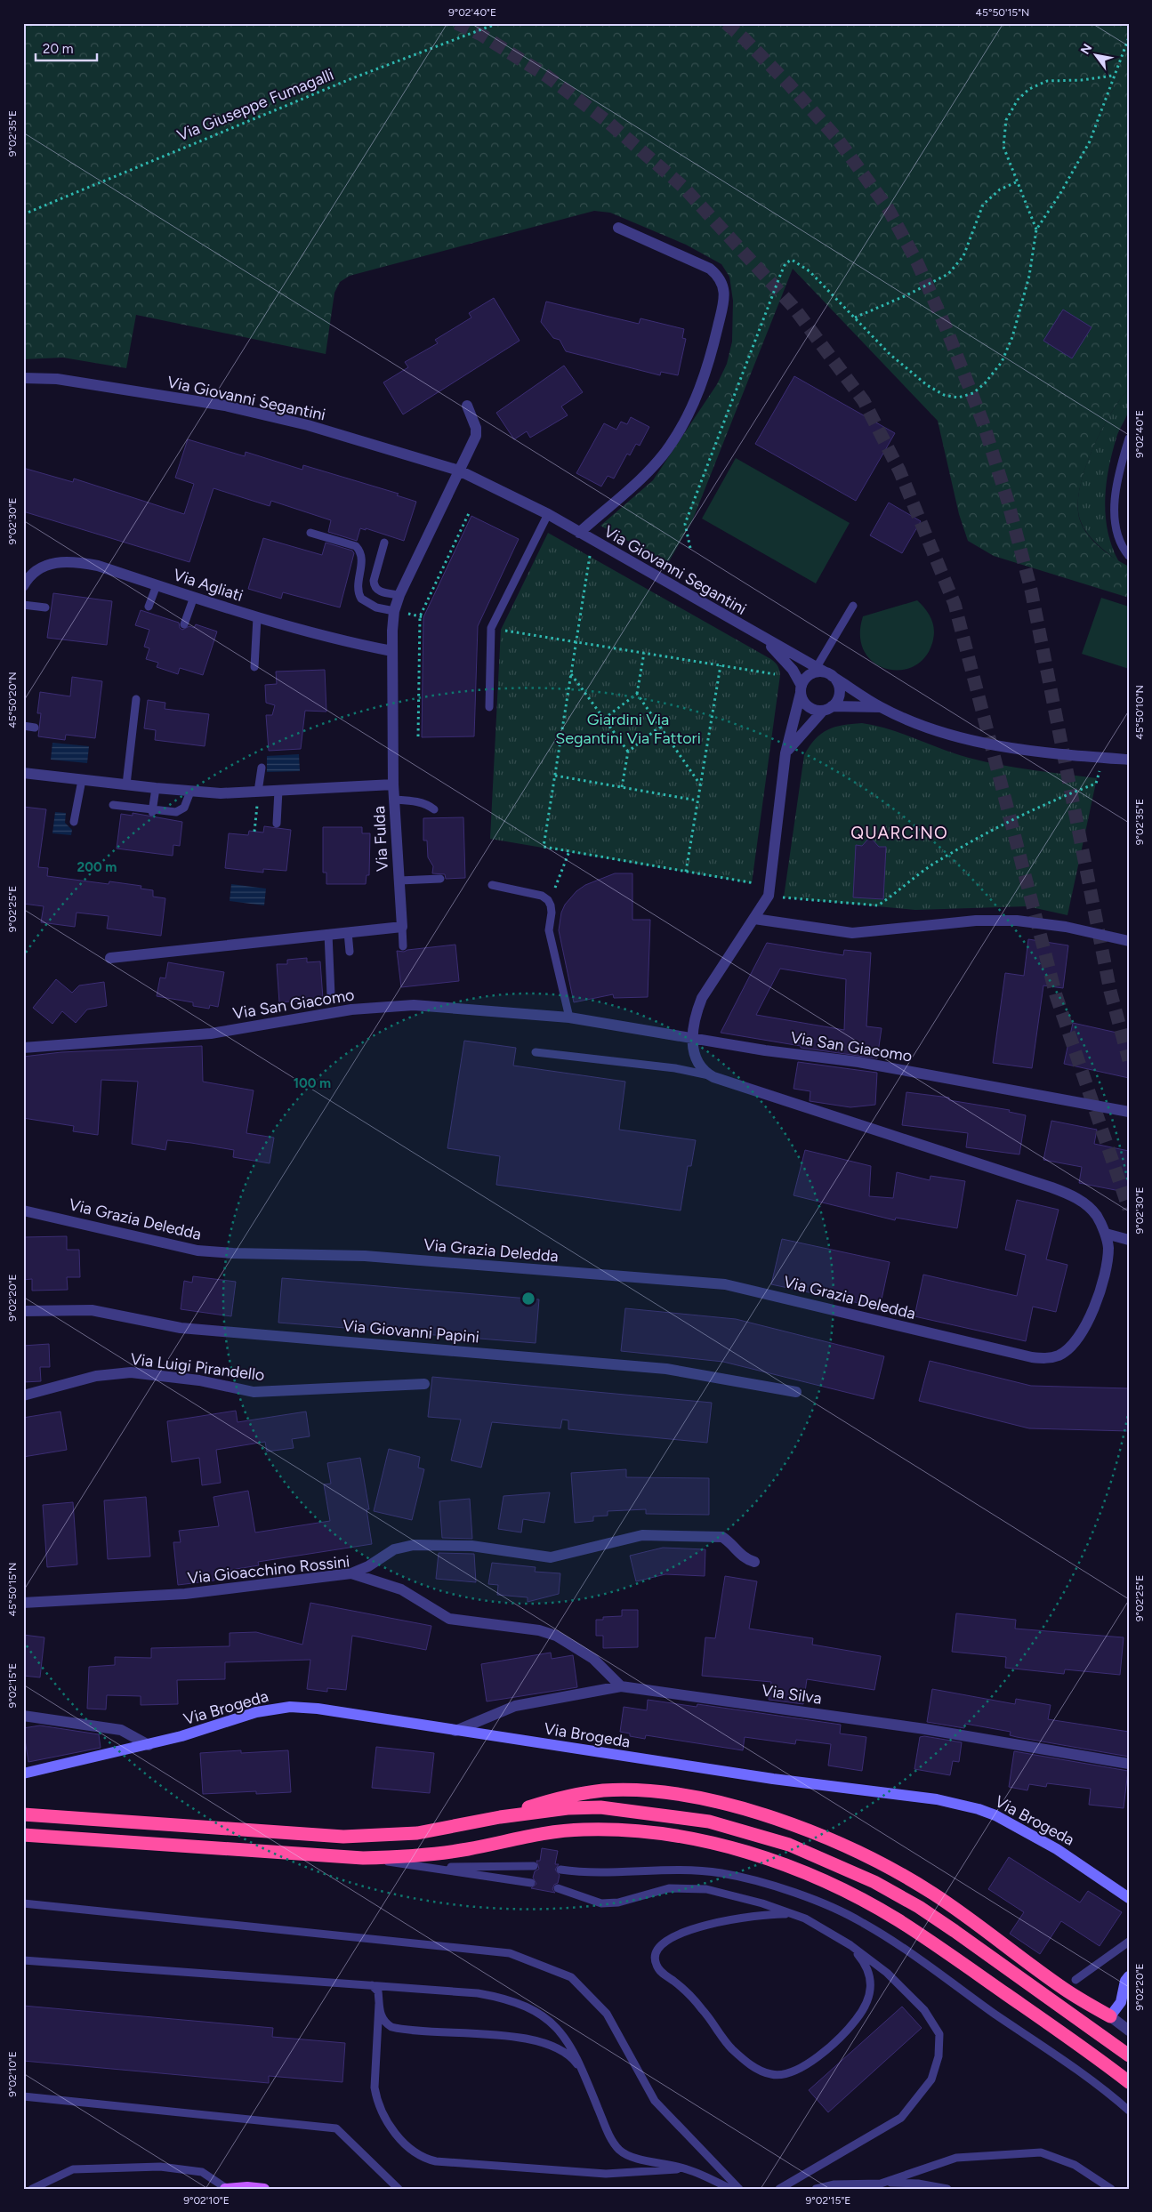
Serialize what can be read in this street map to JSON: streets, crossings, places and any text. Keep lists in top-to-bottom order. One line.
{"streets":{"street":["Via Giovanni Segantini","Via Agliati","Via Fulda","Via San Giacomo","Via Grazia Deledda","Via Giovanni Papini","Via Luigi Pirandello","Via Gioacchino Rossini","Via Silva","Via Brogeda"],"path":["Via Giuseppe Fumagalli"]},"crossings":[["Via Giovanni Segantini","Via Fulda"],["Via Agliati","Via Fulda"],["Via San Giacomo","Via Grazia Deledda"],["Via Gioacchino Rossini","Via Silva"],["Via Silva","Via Brogeda"]],"districts":["QUARCINO"],"parks":["Giardini Via Segantini Via Fattori"],"scale_bar":"20 m","north":"top left","coordinates":["9°02'40\"E","45°50'15\"N","9°02'35\"E","9°02'30\"E","45°50'20\"N","45°50'10\"N","9°02'25\"E","9°02'20\"E","9°02'15\"E","9°02'10\"E"],"rings":["200 m","100 m"]}
